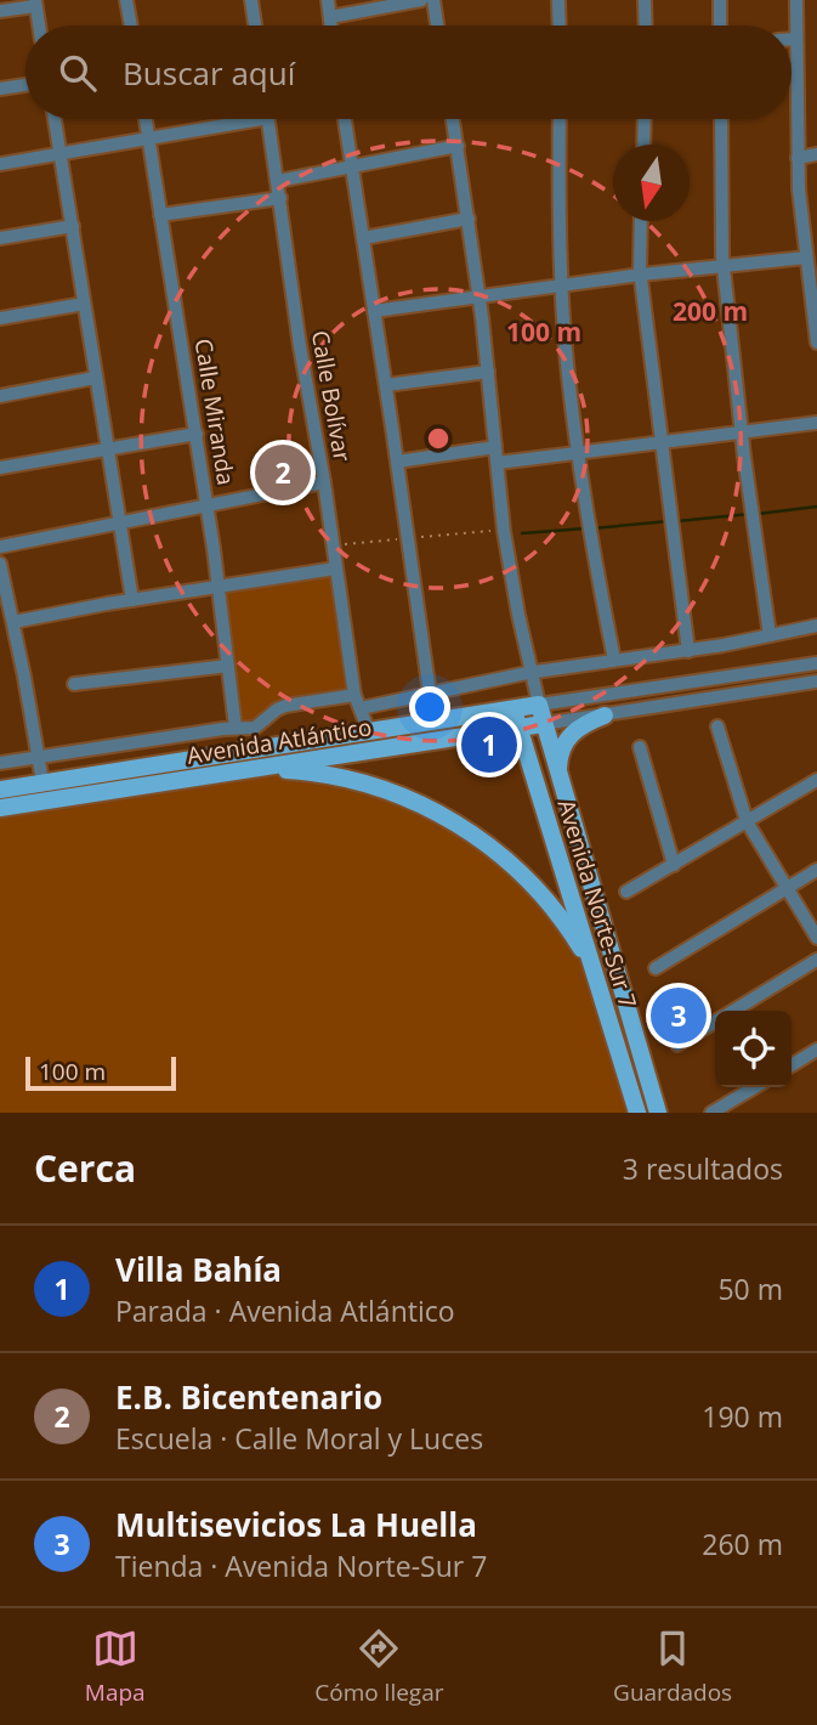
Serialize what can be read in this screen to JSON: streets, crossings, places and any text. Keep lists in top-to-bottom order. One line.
{"streets":{"main road":["Avenida Atlántico","Avenida Norte-Sur 7"],"street":["Calle Bolívar","Calle Miranda"]},"crossings":[["Calle Bolívar","Avenida Atlántico"],["Avenida Atlántico","Avenida Norte-Sur 7"]],"scale_bar":"100 m","north":"bottom","page":{"search":"Buscar aquí","pins":["2","1","3"],"scale":"100 m","heading":["Cerca","3 resultados"],"list":[{"mark":"1","name":"Villa Bahía","note":"Parada · Avenida Atlántico","value":"50 m"},{"mark":"2","name":"E.B. Bicentenario","note":"Escuela · Calle Moral y Luces","value":"190 m"},{"mark":"3","name":"Multisevicios La Huella","note":"Tienda · Avenida Norte-Sur 7","value":"260 m"}],"nav":["Mapa","Cómo llegar","Guardados"]},"rings":["200 m","100 m"]}
